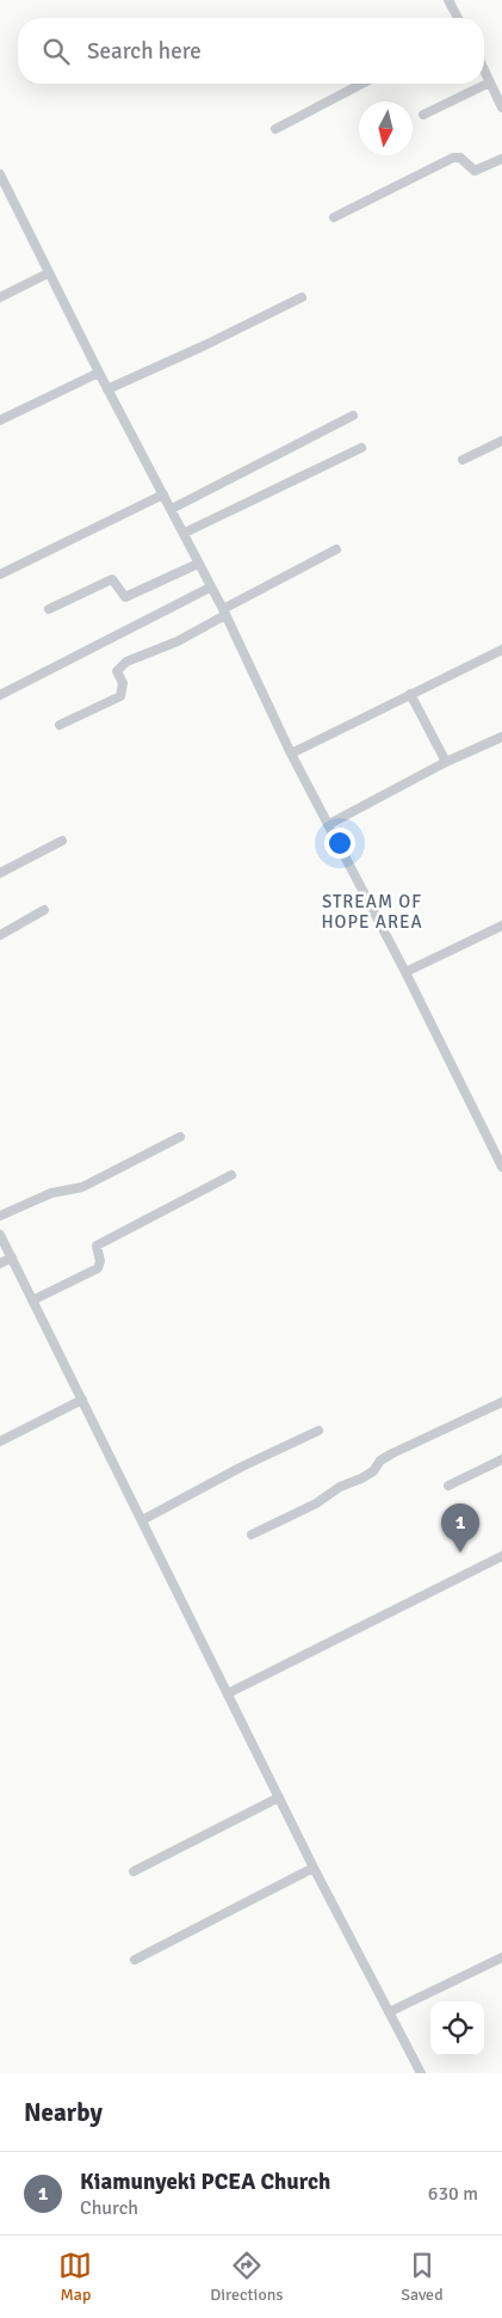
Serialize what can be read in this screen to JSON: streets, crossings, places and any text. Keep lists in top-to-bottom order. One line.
{"districts":["STREAM OF HOPE AREA"],"north":"bottom","page":{"search":"Search here","pins":"1","heading":"Nearby","list":[{"mark":"1","name":"Kiamunyeki PCEA Church","note":"Church","value":"630 m"}],"nav":["Map","Directions","Saved"]}}
